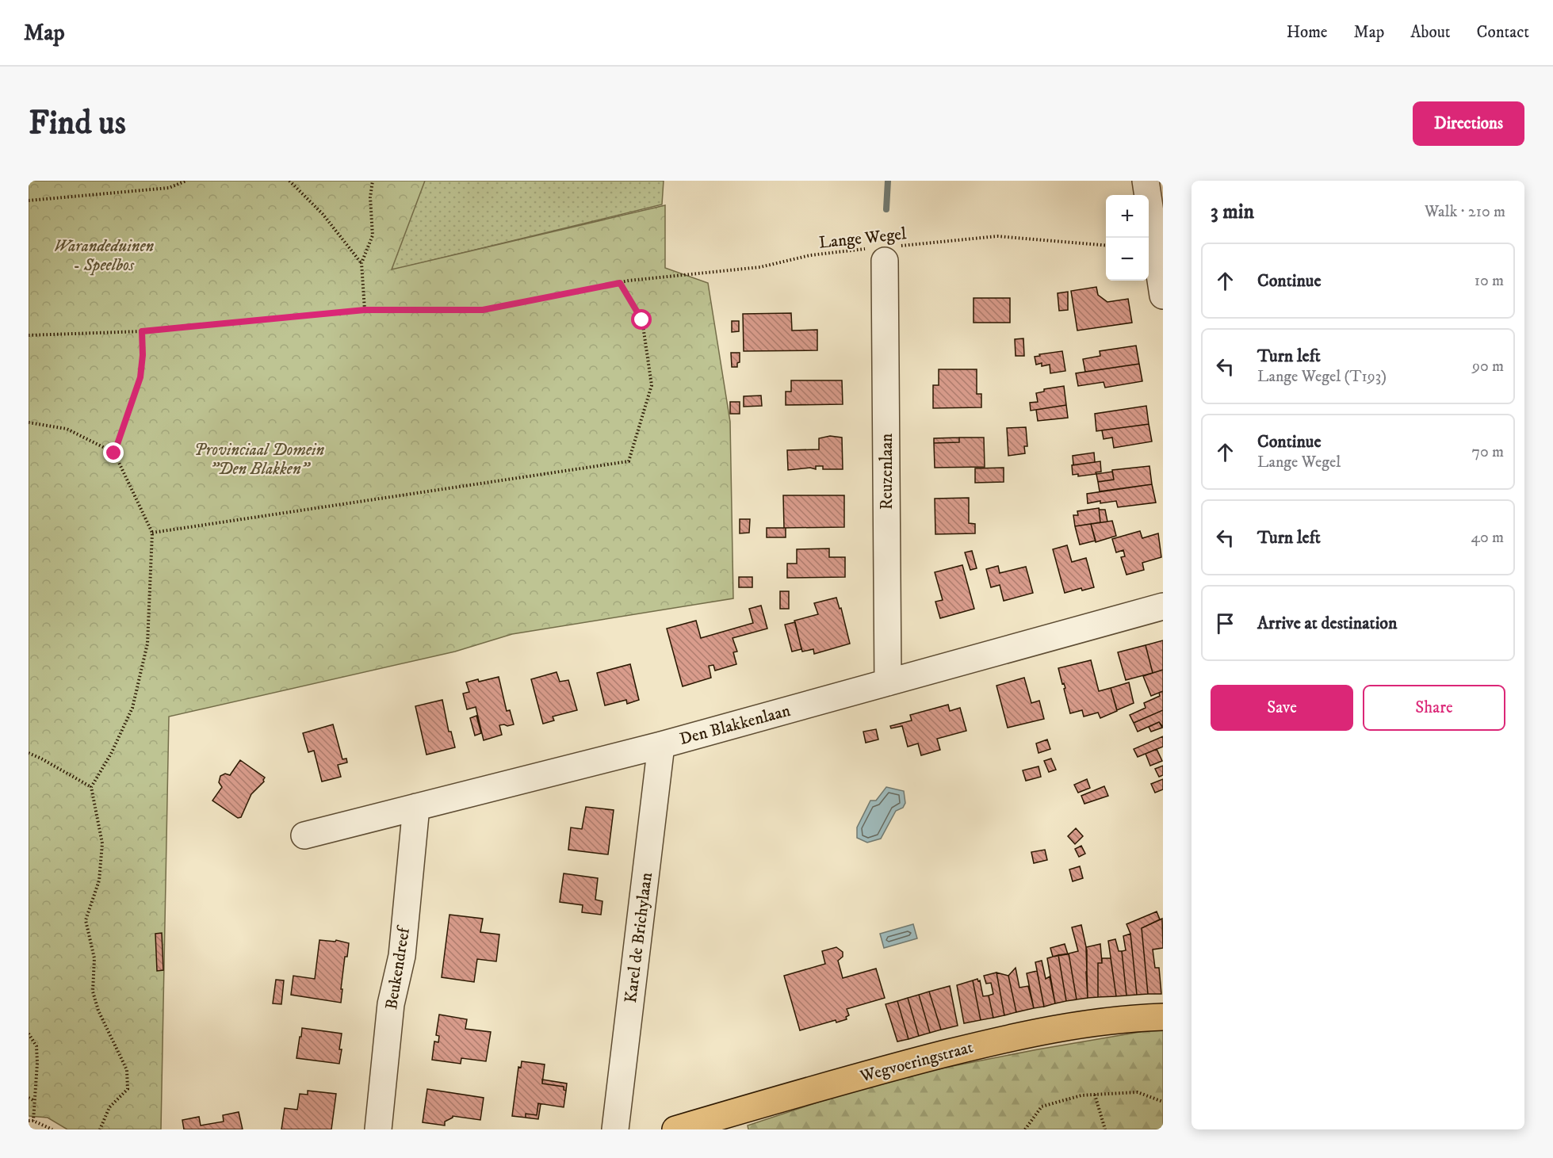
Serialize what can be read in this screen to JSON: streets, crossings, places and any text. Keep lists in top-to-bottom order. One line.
{"streets":{"main road":["Wegvoeringstraat"],"street":["Reuzenlaan","Den Blakkenlaan","Karel de Brichylaan","Beukendreef"],"path":["Lange Wegel"]},"crossings":[["Lange Wegel","Reuzenlaan"],["Reuzenlaan","Den Blakkenlaan"],["Den Blakkenlaan","Karel de Brichylaan"],["Den Blakkenlaan","Beukendreef"]],"parks":["Warandeduinen - Speelbos","Provinciaal Domein \"Den Blakken\""],"page":{"header":"Map","nav":["Home","Map","About","Contact"],"buttons":["Directions",["Save","Share"]],"title":"Find us","heading":["3 min","Walk · 210 m"],"map_buttons":["+","−"],"list":[["Continue","10 m"],["Turn left","Lange Wegel (T193)","90 m"],["Continue","Lange Wegel","70 m"],["Turn left","40 m"],"Arrive at destination"]}}
